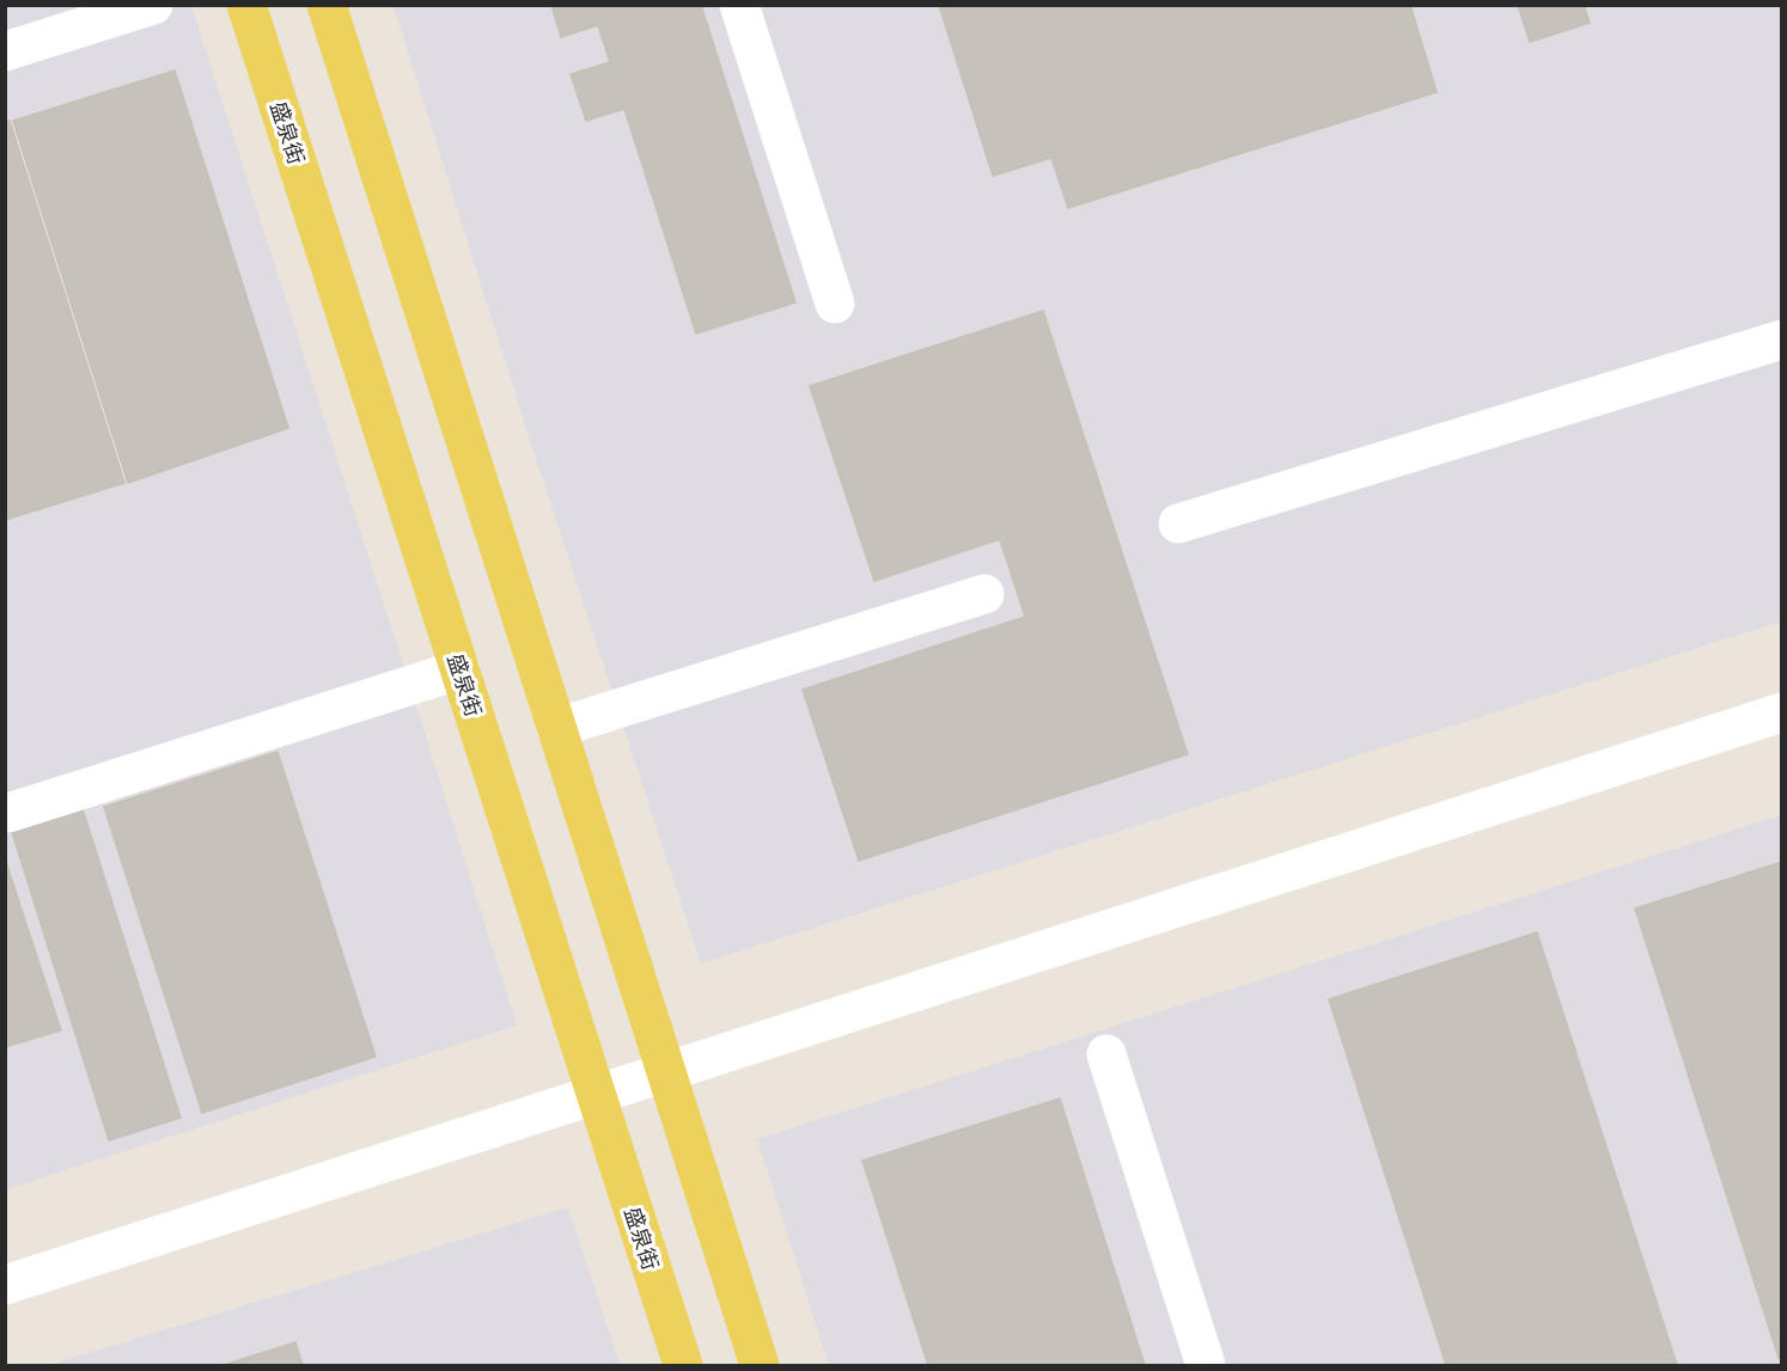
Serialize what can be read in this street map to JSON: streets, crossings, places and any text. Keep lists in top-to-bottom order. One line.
{"streets":{"main road":["盛泉街"]}}
